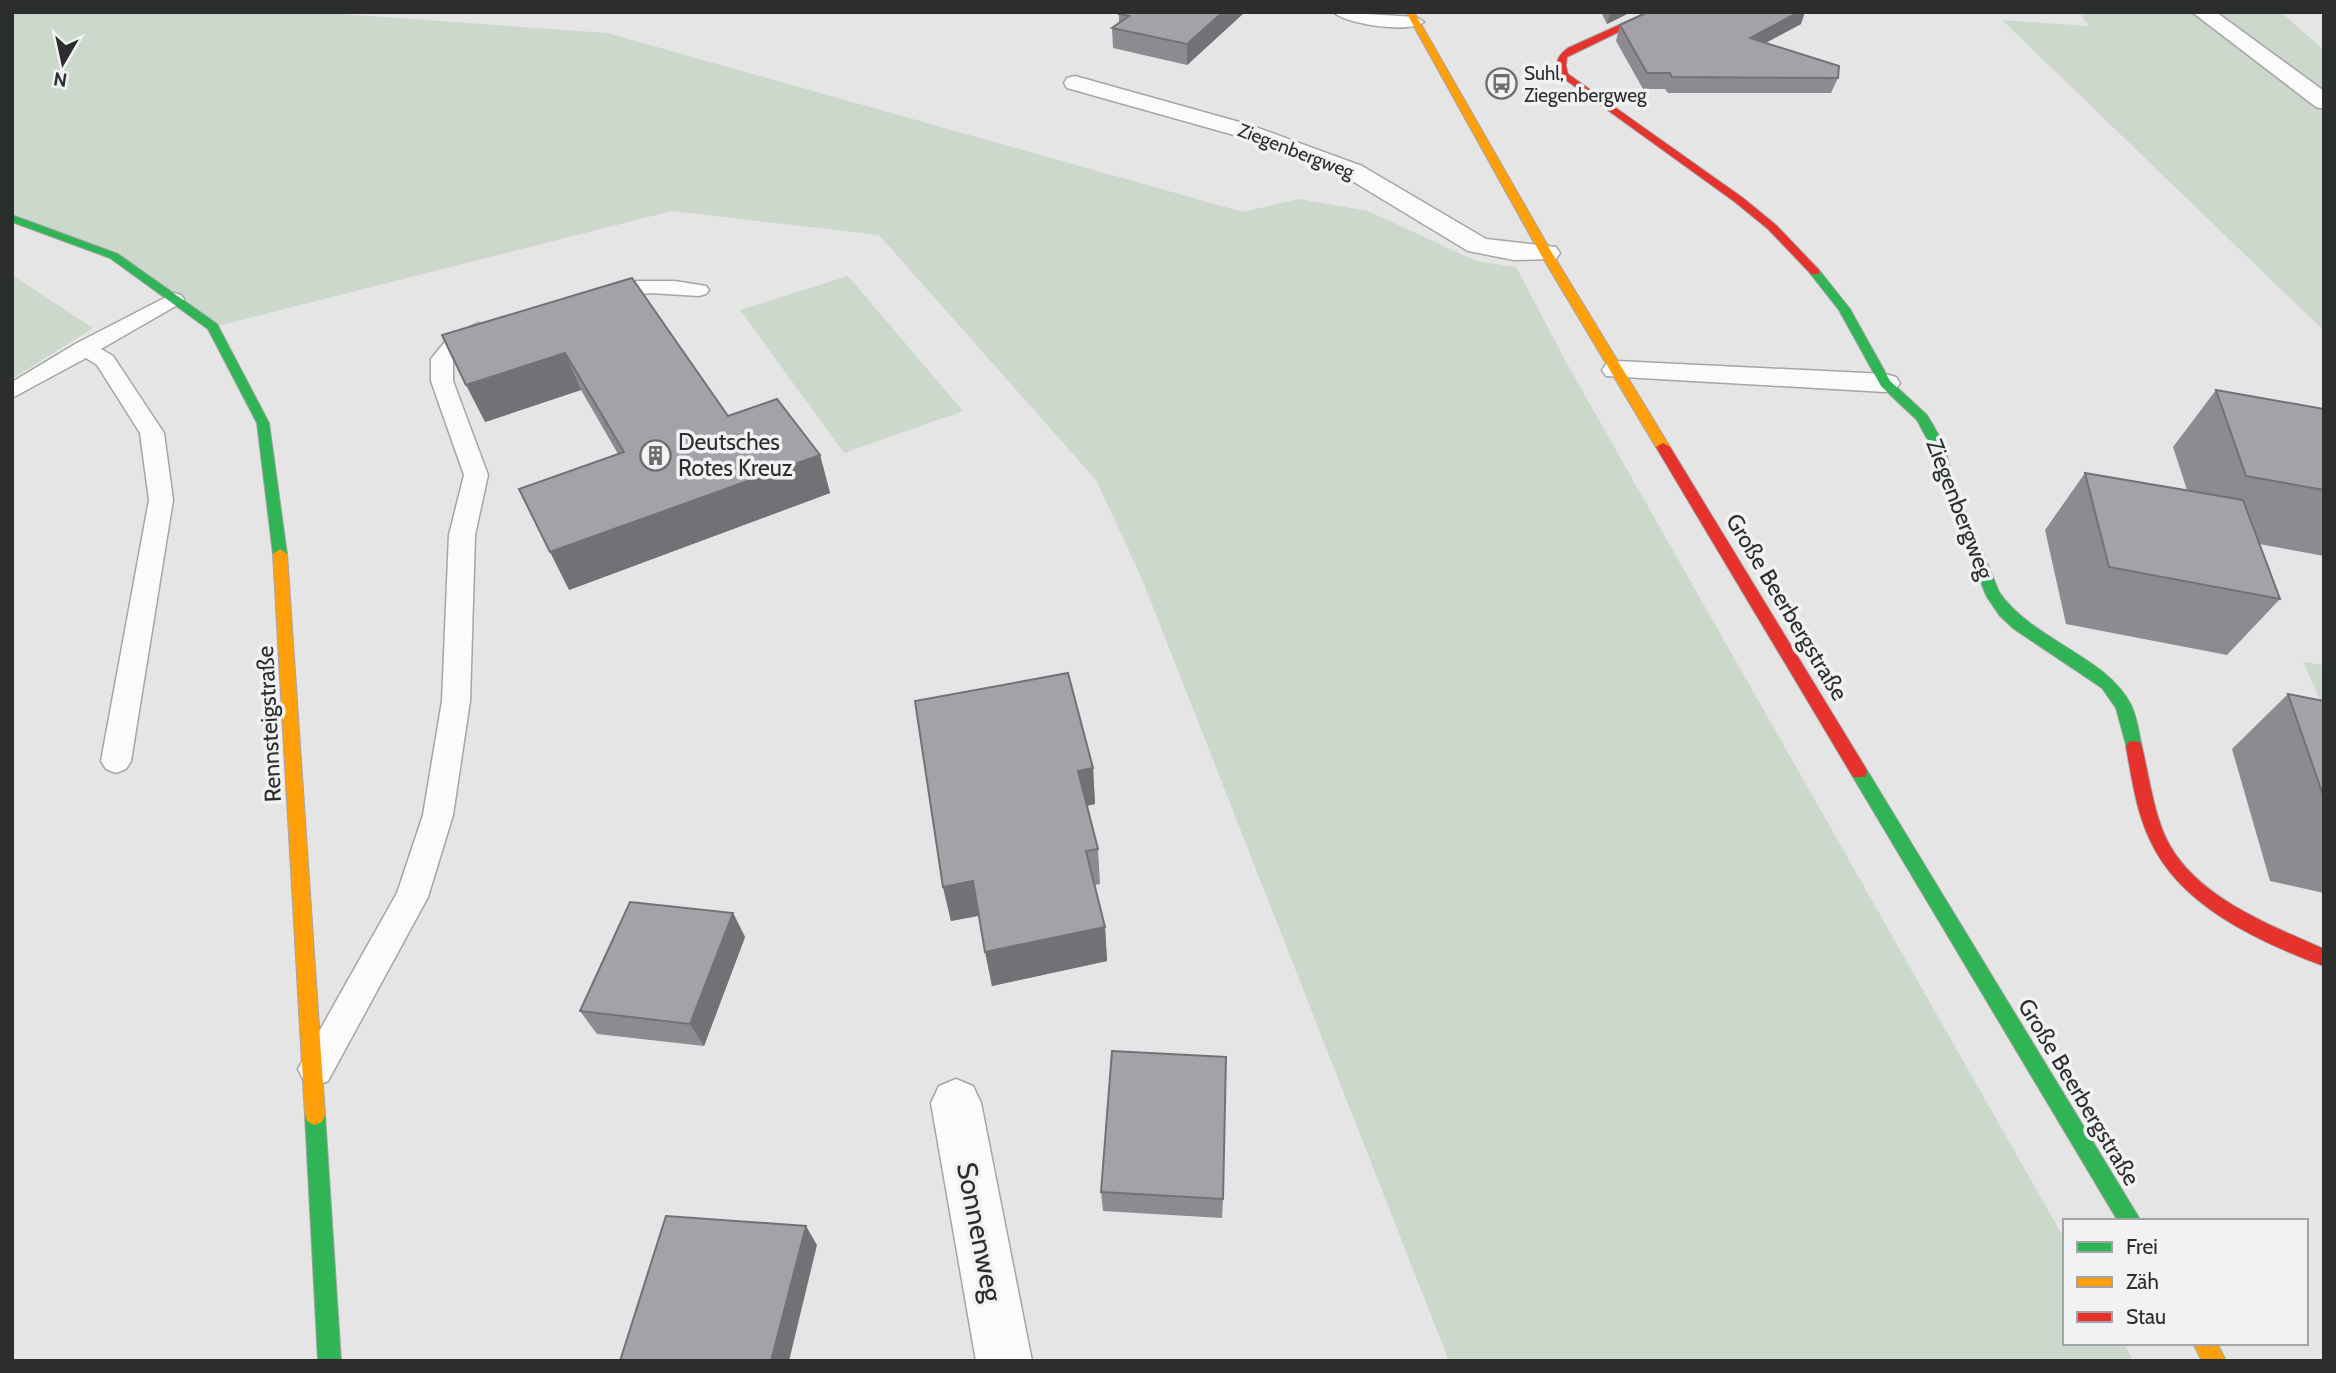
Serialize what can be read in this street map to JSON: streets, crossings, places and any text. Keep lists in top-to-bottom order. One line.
{"streets":{"street":["Ziegenbergweg","Große Beerbergstraße","Rennsteigstraße","Sonnenweg"]},"crossings":[["Ziegenbergweg","Große Beerbergstraße"]],"places":{"bus stop":["Suhl, Ziegenbergweg"],"building":["Deutsches Rotes Kreuz"]},"legend":["Frei","Zäh","Stau"],"north":"bottom"}
